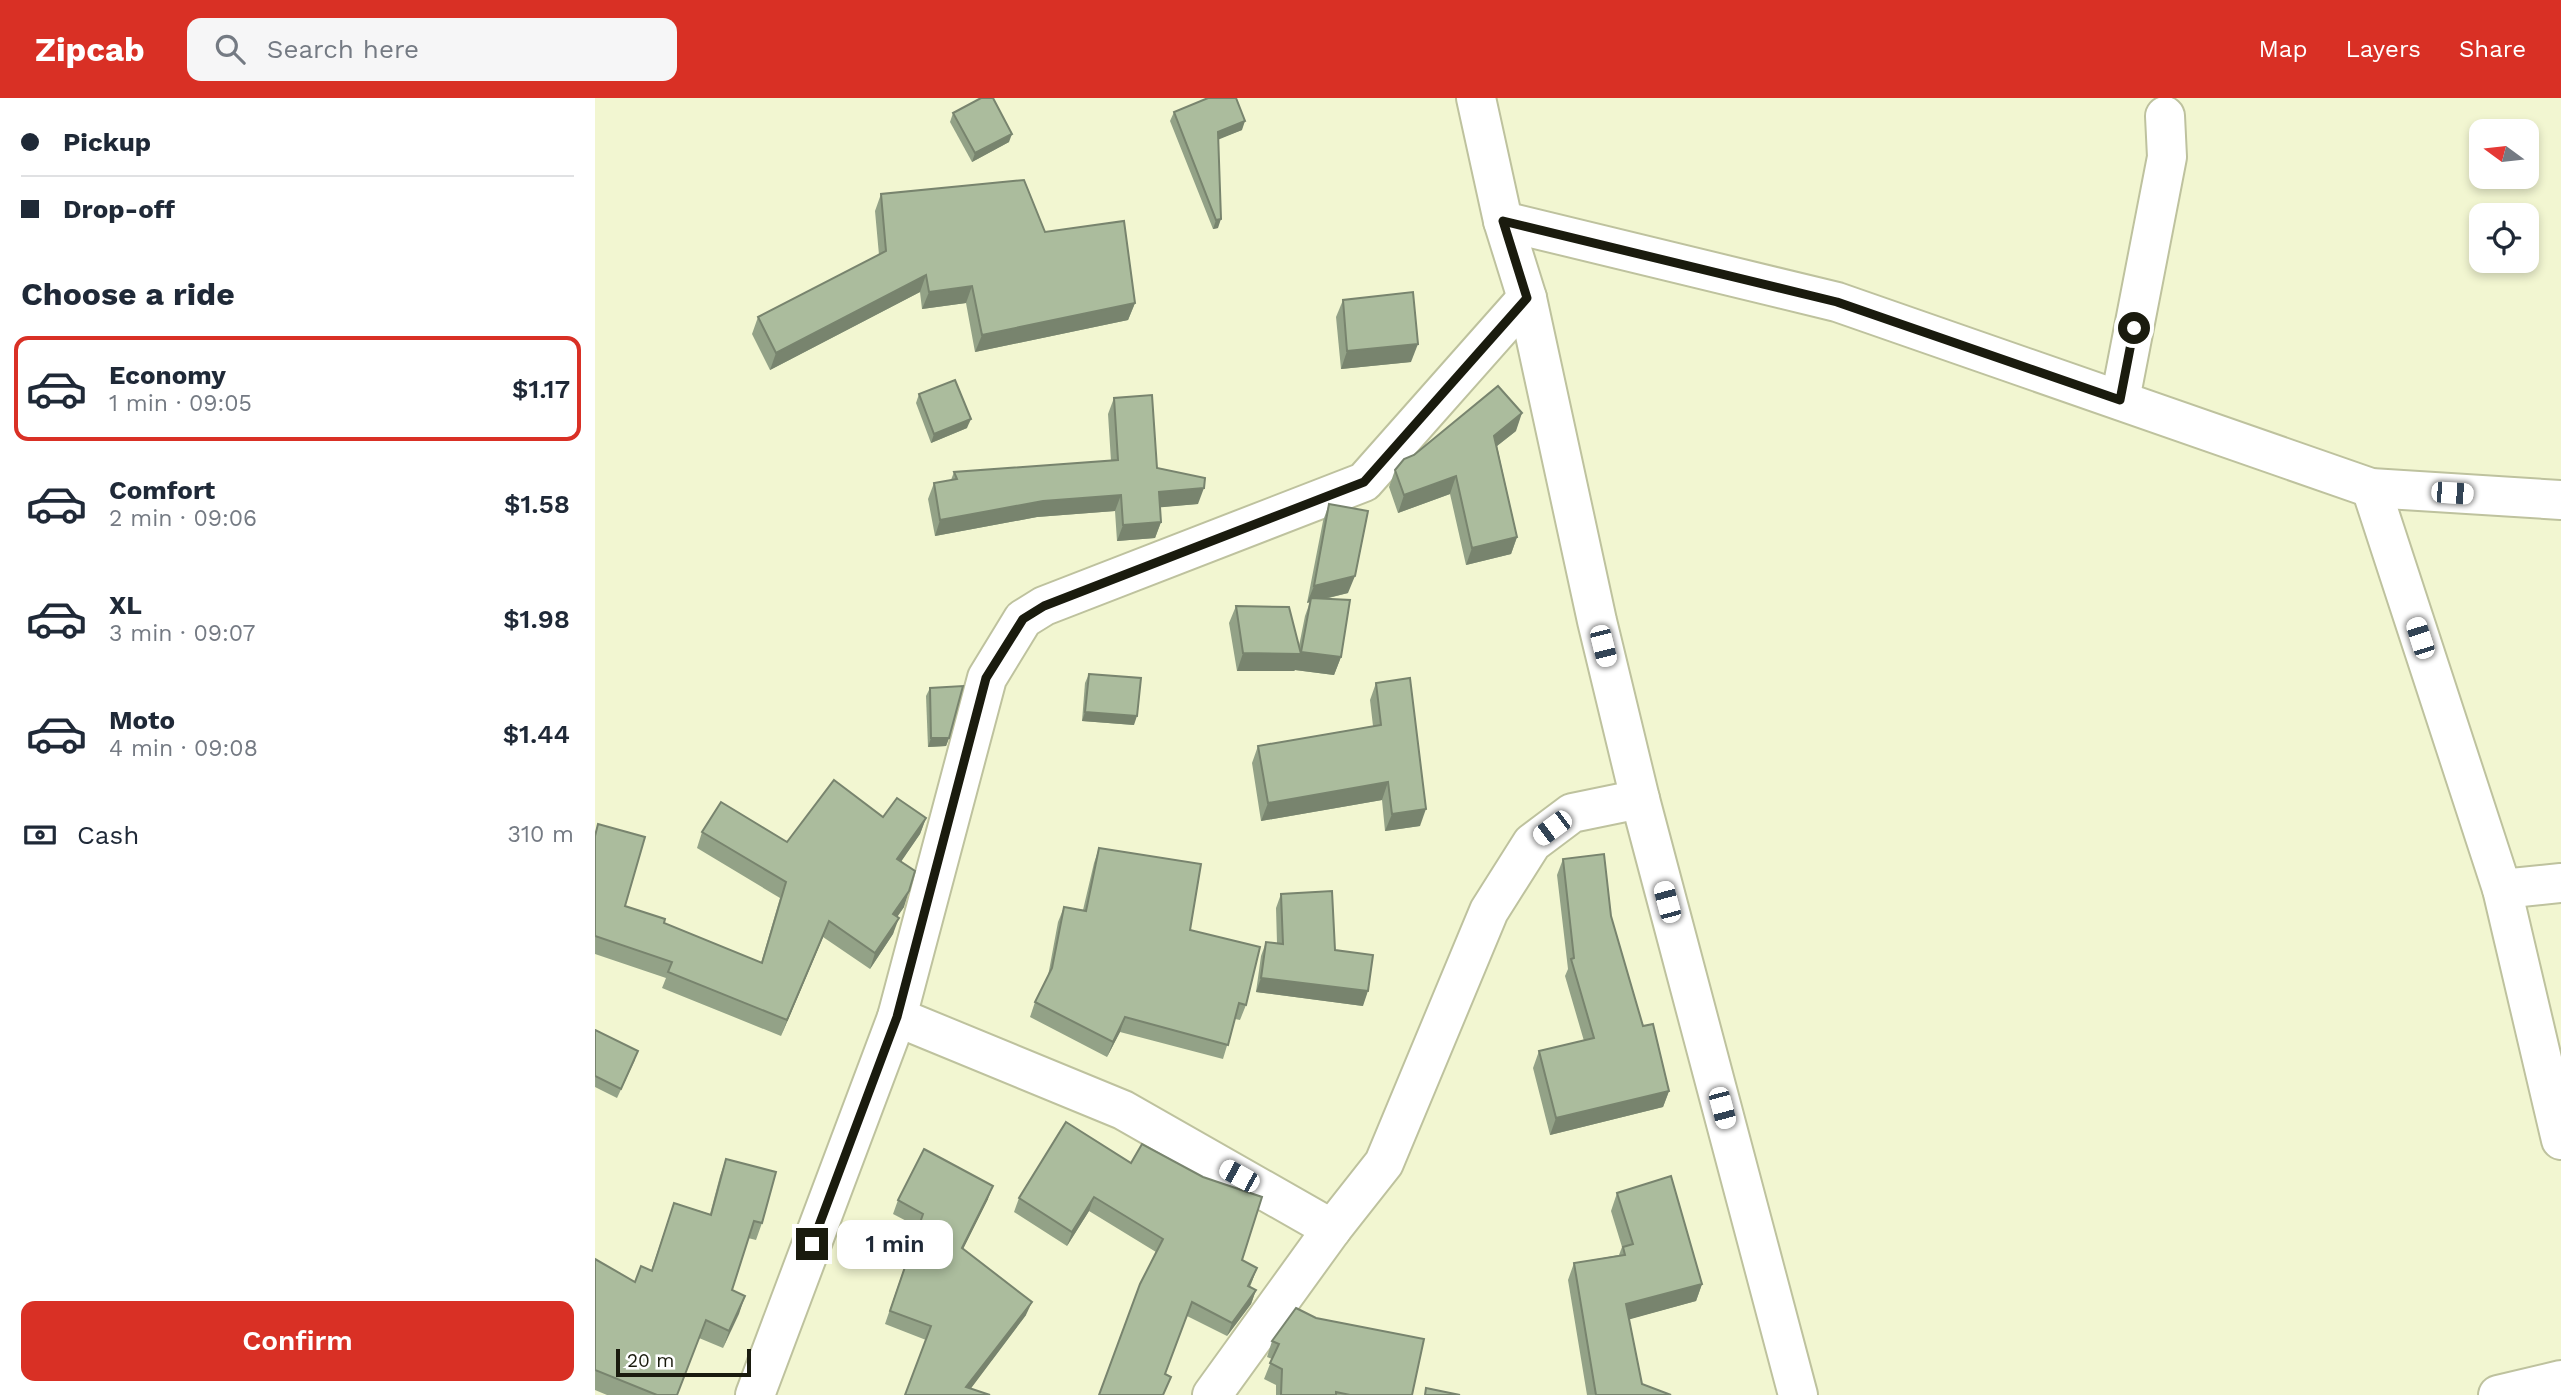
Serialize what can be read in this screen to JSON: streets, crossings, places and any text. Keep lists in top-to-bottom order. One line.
{"scale_bar":"20 m","north":"left","page":{"header":"Zipcab","search":"Search here","nav":["Map","Layers","Share"],"banner":["Pickup","Drop-off"],"heading":"Choose a ride","list":[{"name":"Economy","note":"1 min · 09:05","value":"$1.17"},{"name":"Comfort","note":"2 min · 09:06","value":"$1.58"},{"name":"XL","note":"3 min · 09:07","value":"$1.98"},{"name":"Moto","note":"4 min · 09:08","value":"$1.44"}],"pay":["Cash","310 m"],"bubble":"1 min","buttons":"Confirm","scale":"20 m"}}
